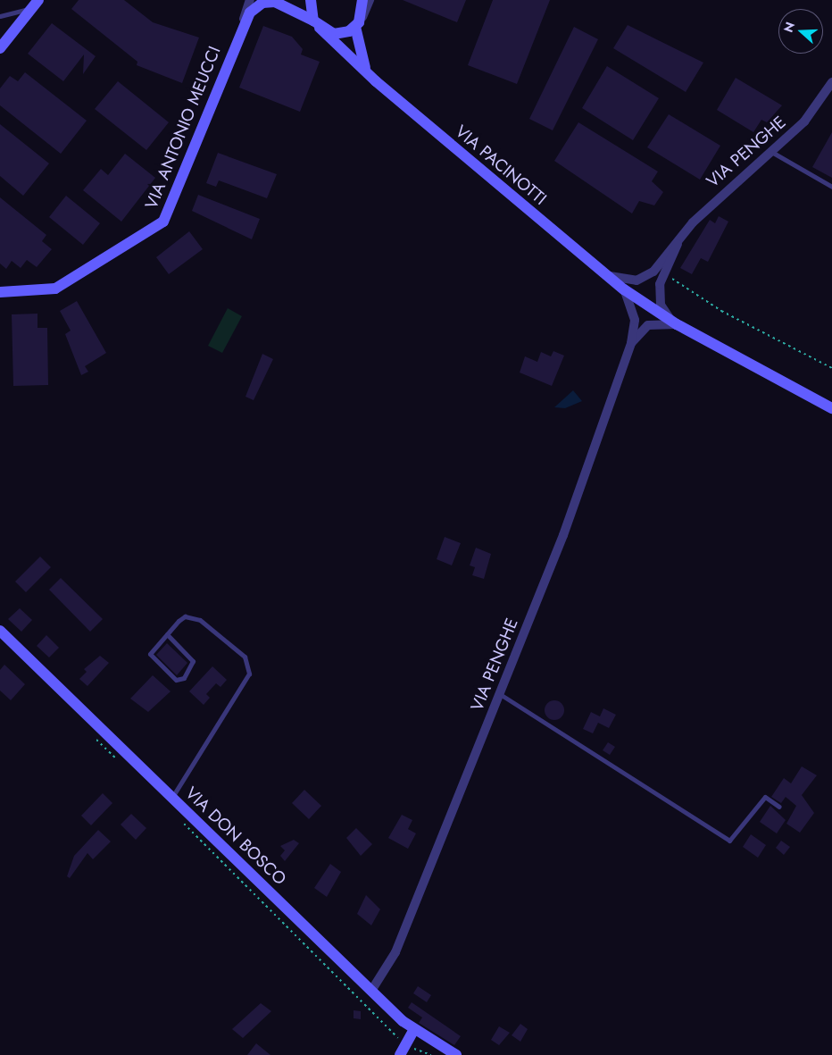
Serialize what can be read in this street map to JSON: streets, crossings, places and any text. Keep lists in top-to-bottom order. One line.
{"streets":{"main road":["VIA ANTONIO MEUCCI","VIA PACINOTTI","VIA DON BOSCO"],"street":["VIA PENGHE"]},"crossings":[["VIA PENGHE","VIA PACINOTTI"],["VIA PENGHE","VIA DON BOSCO"]],"north":"left"}
